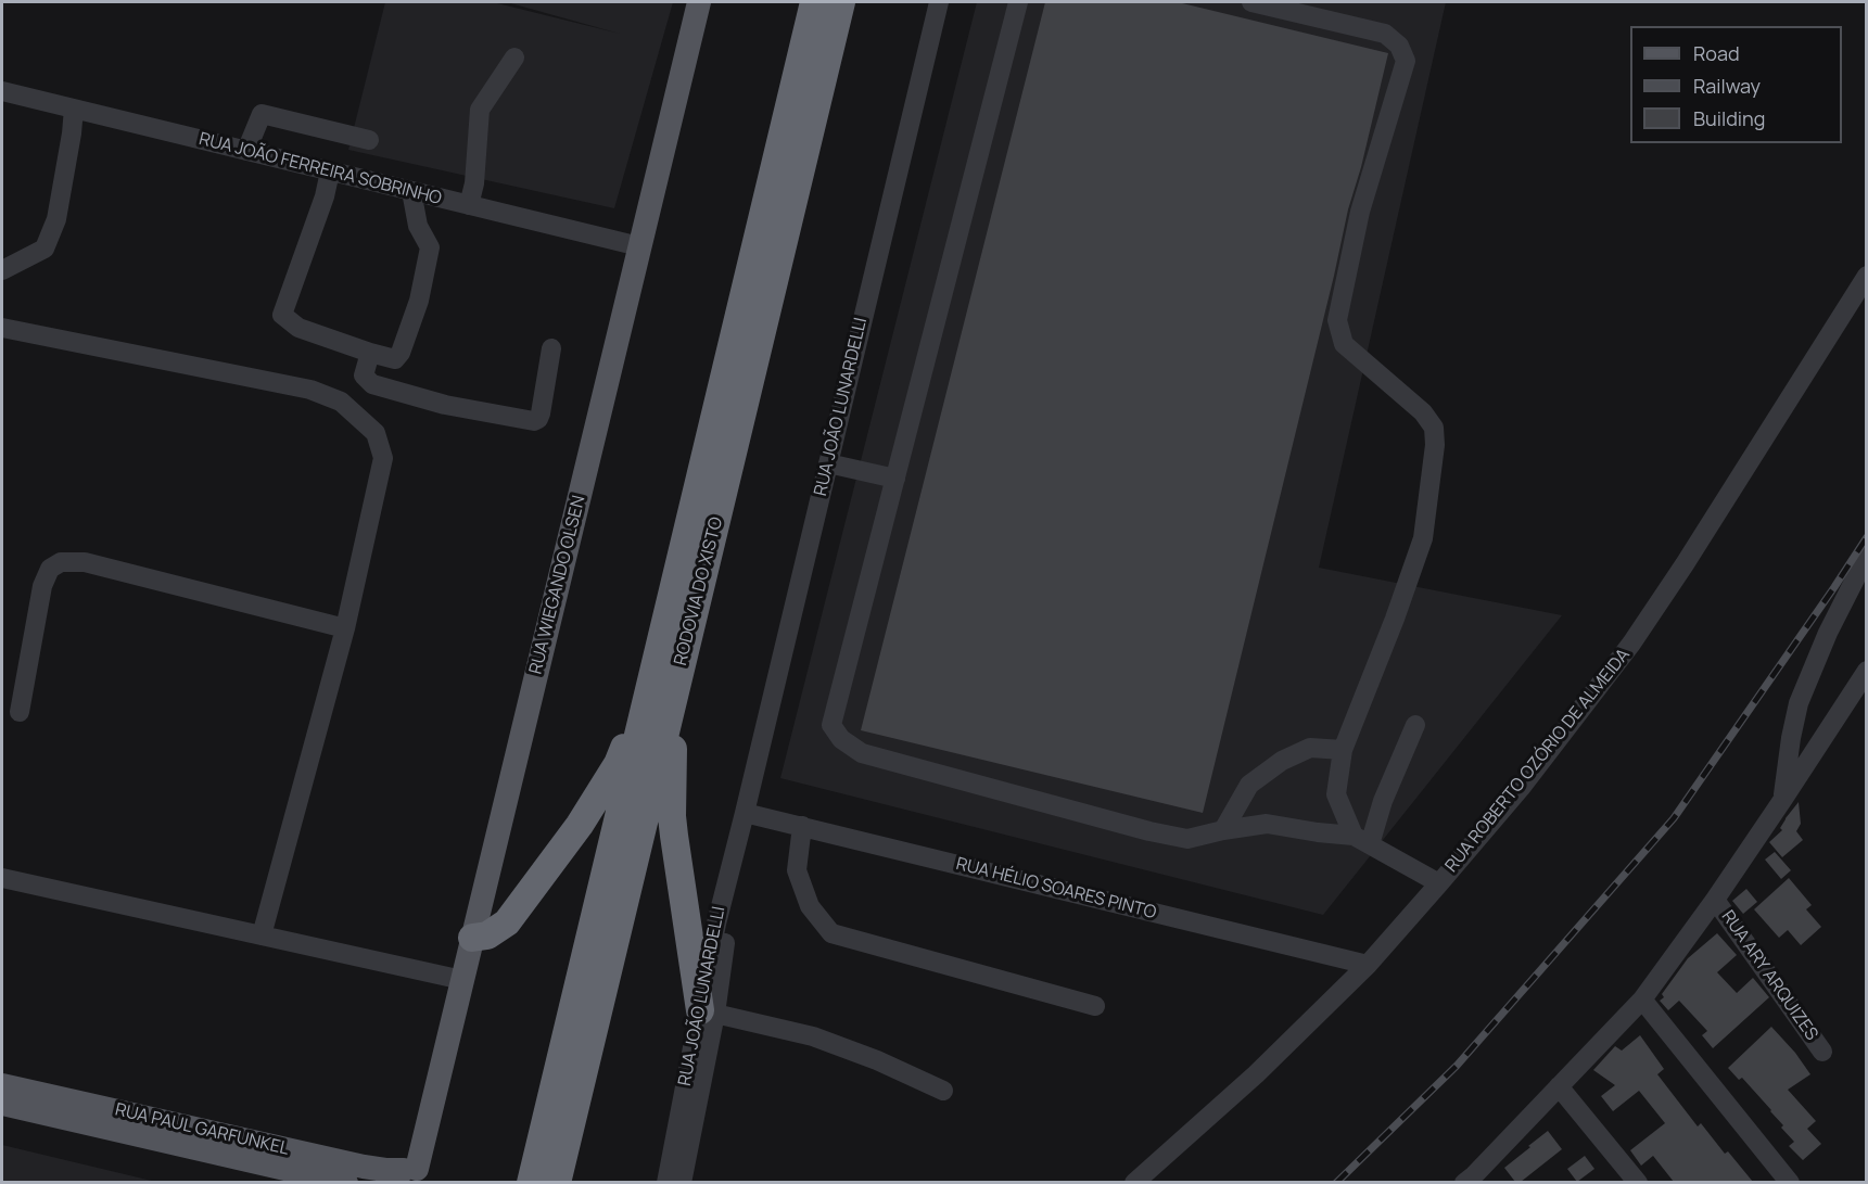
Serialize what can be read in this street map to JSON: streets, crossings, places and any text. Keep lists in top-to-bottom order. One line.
{"streets":{"highway":["RODOVIA DO XISTO"],"main road":["RUA WIEGANDO OLSEN","RUA PAUL GARFUNKEL"],"street":["RUA JOÃO FERREIRA SOBRINHO","RUA JOÃO LUNARDELLI","RUA ROBERTO OZÓRIO DE ALMEIDA","RUA HÉLIO SOARES PINTO","RUA ARY ARQUIZES"]},"crossings":[["RUA JOÃO FERREIRA SOBRINHO","RUA WIEGANDO OLSEN"],["RUA JOÃO LUNARDELLI","RUA HÉLIO SOARES PINTO"],["RUA WIEGANDO OLSEN","RUA PAUL GARFUNKEL"],["RUA ROBERTO OZÓRIO DE ALMEIDA","RUA HÉLIO SOARES PINTO"]],"legend":["Road","Railway","Building"]}
